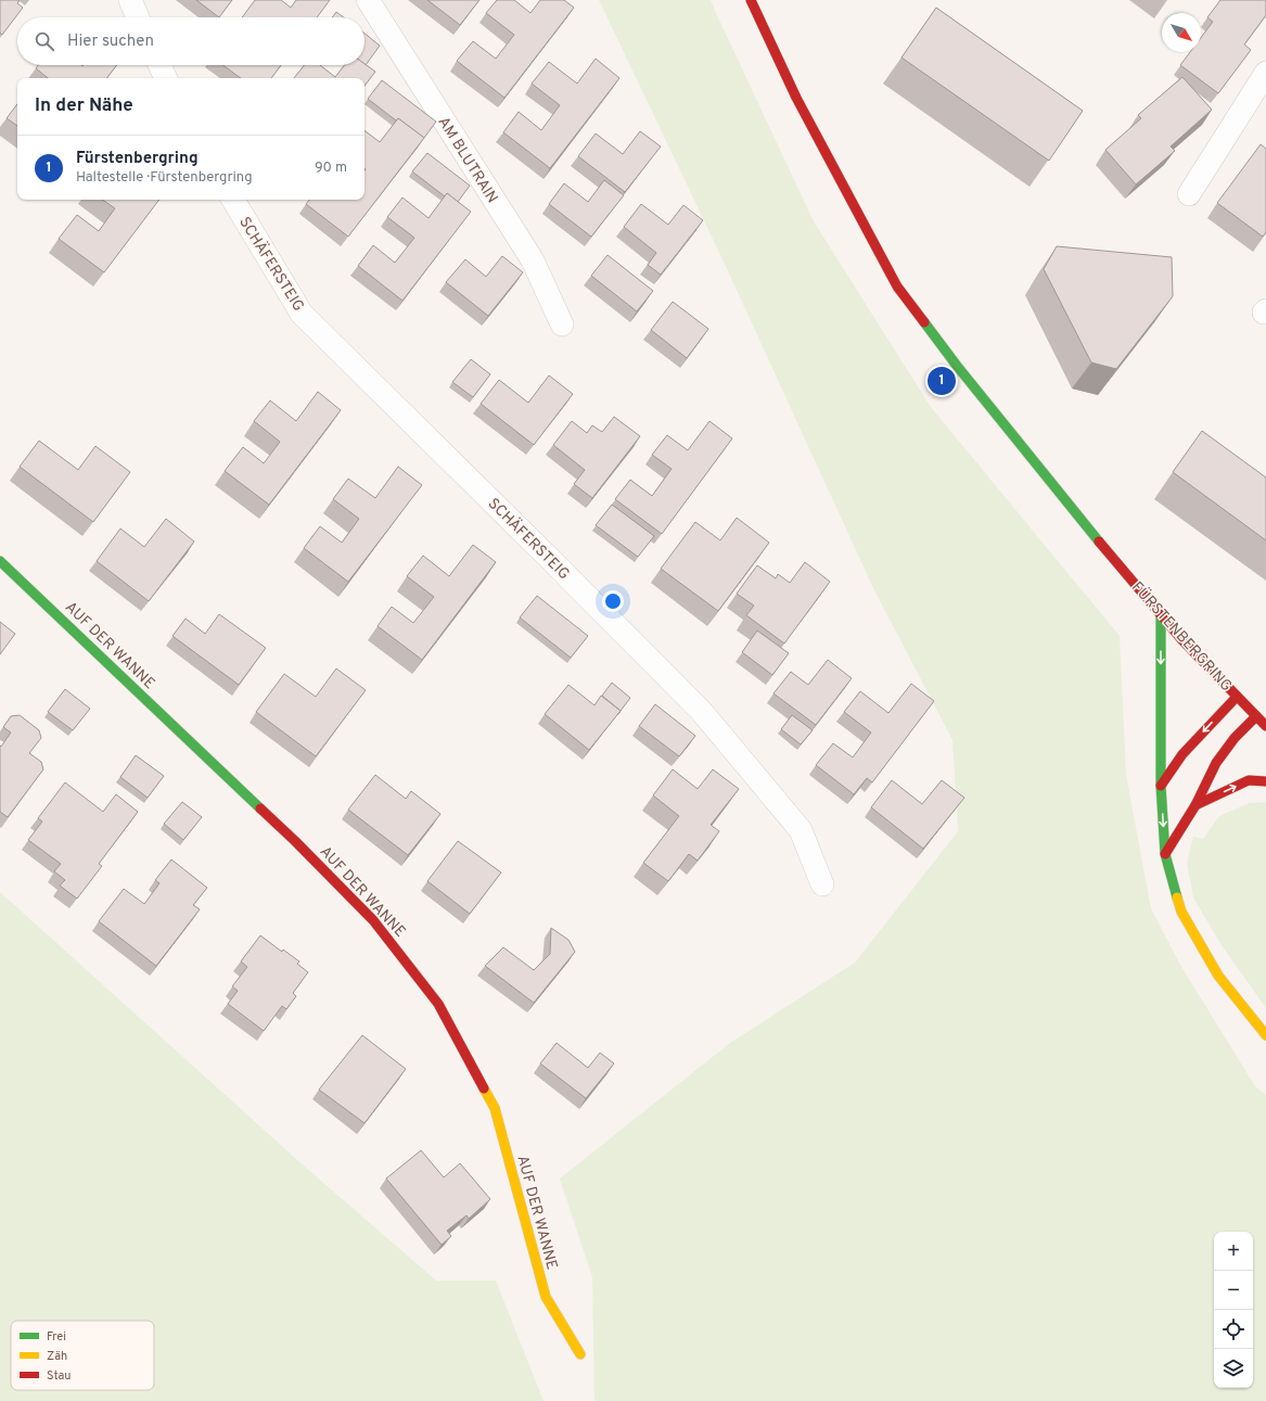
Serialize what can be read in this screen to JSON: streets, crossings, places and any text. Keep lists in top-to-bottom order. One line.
{"streets":{"street":["AM BLUTRAIN","SCHÄFERSTEIG","FÜRSTENBERGRING","AUF DER WANNE"]},"legend":["Frei","Zäh","Stau"],"north":"bottom right","page":{"search":"Hier suchen","heading":"In der Nähe","list":[{"mark":"1","name":"Fürstenbergring","note":"Haltestelle · Fürstenbergring","value":"90 m"}],"pins":"1","map_buttons":["+","−"]}}
